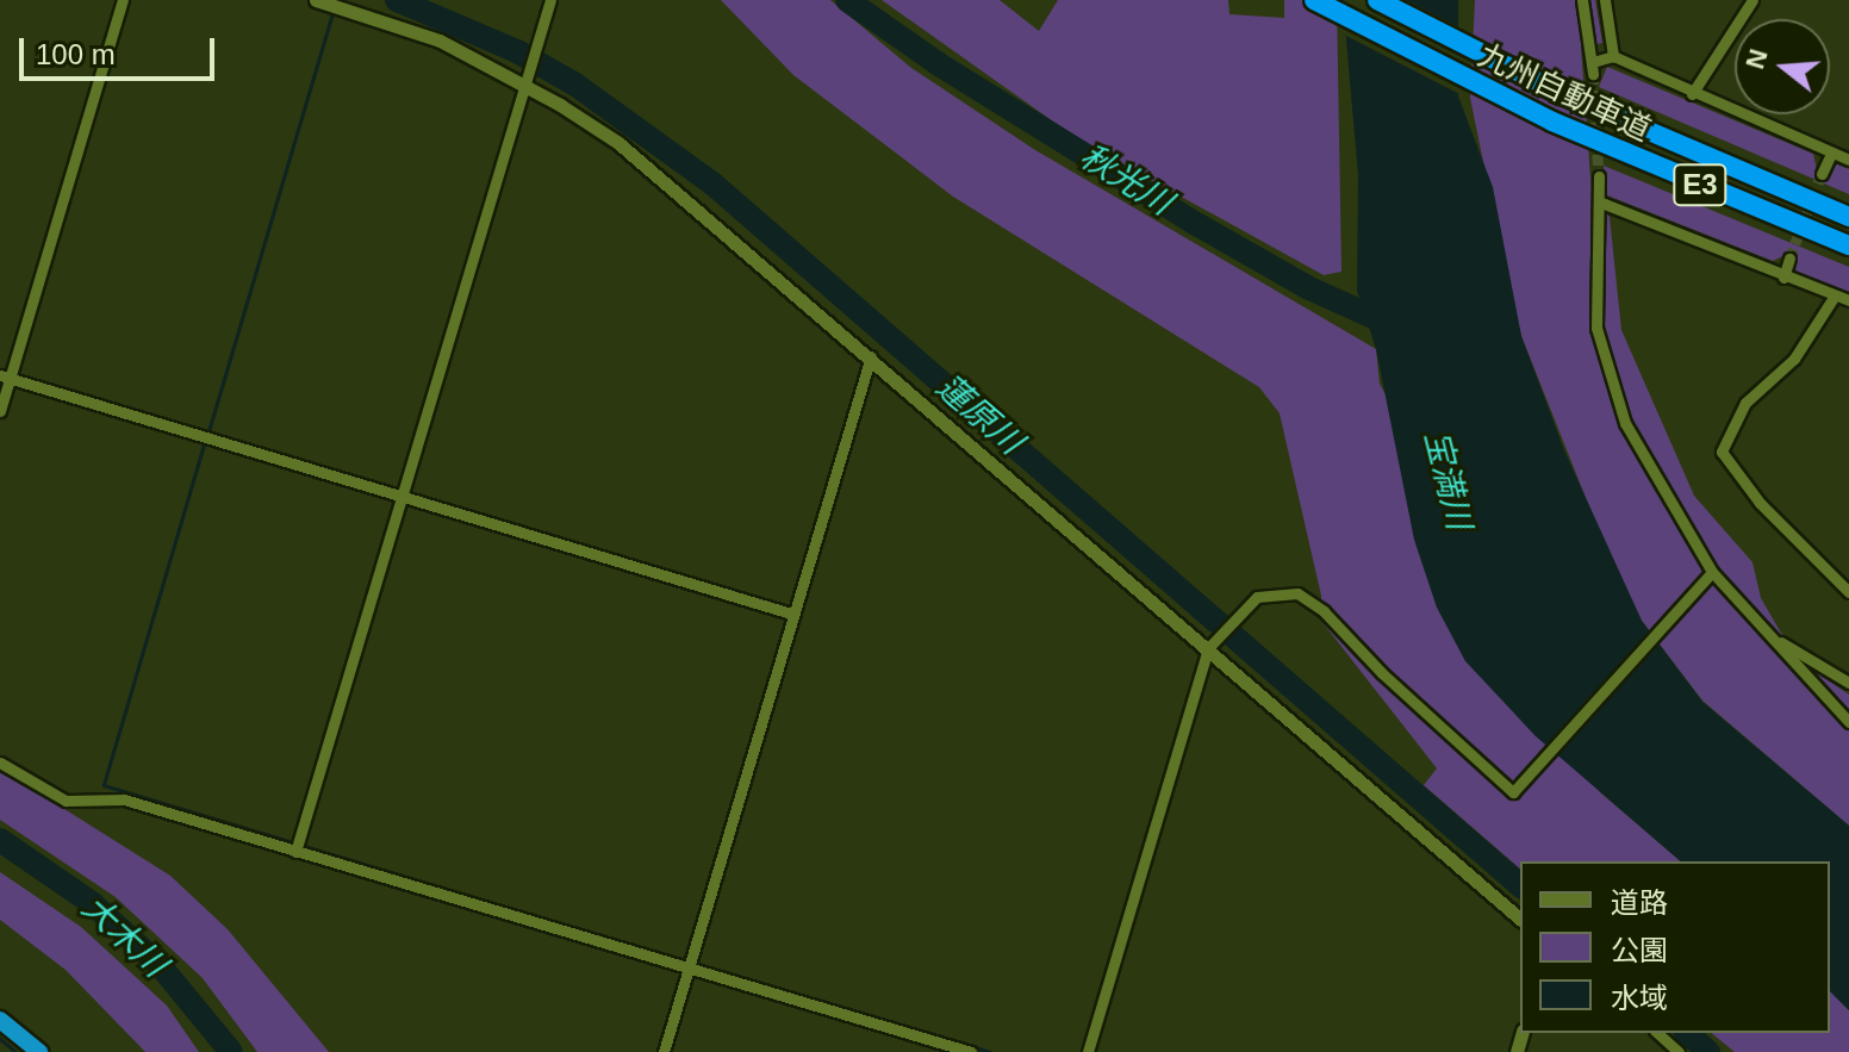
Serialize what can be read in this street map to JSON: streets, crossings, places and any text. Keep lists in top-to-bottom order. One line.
{"streets":{"highway":["九州自動車道","E3"]},"water":["秋光川","蓮原川","宝満川","大木川"],"legend":["道路","公園","水域"],"scale_bar":"100 m","north":"left"}
